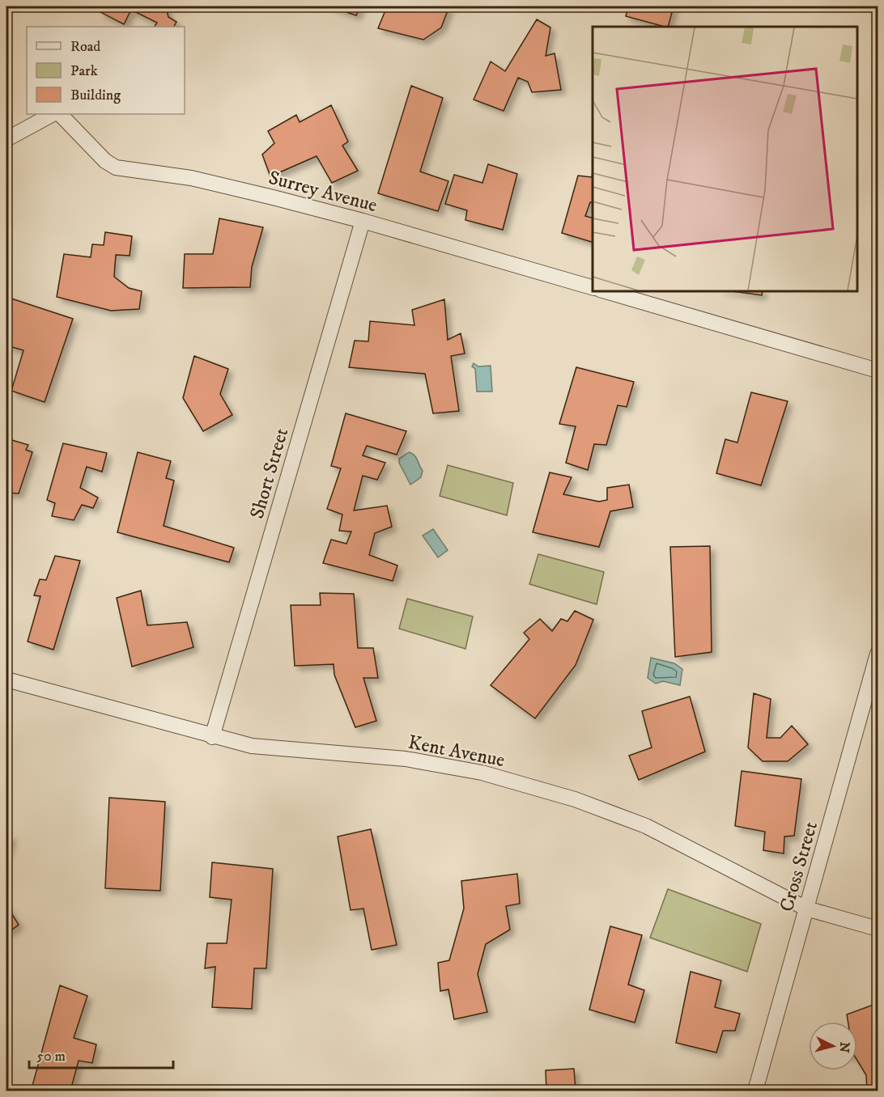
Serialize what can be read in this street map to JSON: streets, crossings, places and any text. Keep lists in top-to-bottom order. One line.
{"streets":{"street":["Surrey Avenue","Short Street","Kent Avenue","Cross Street"]},"crossings":[["Surrey Avenue","Short Street"],["Short Street","Kent Avenue"],["Kent Avenue","Cross Street"]],"legend":["Road","Park","Building"],"scale_bar":"50 m","north":"right"}
